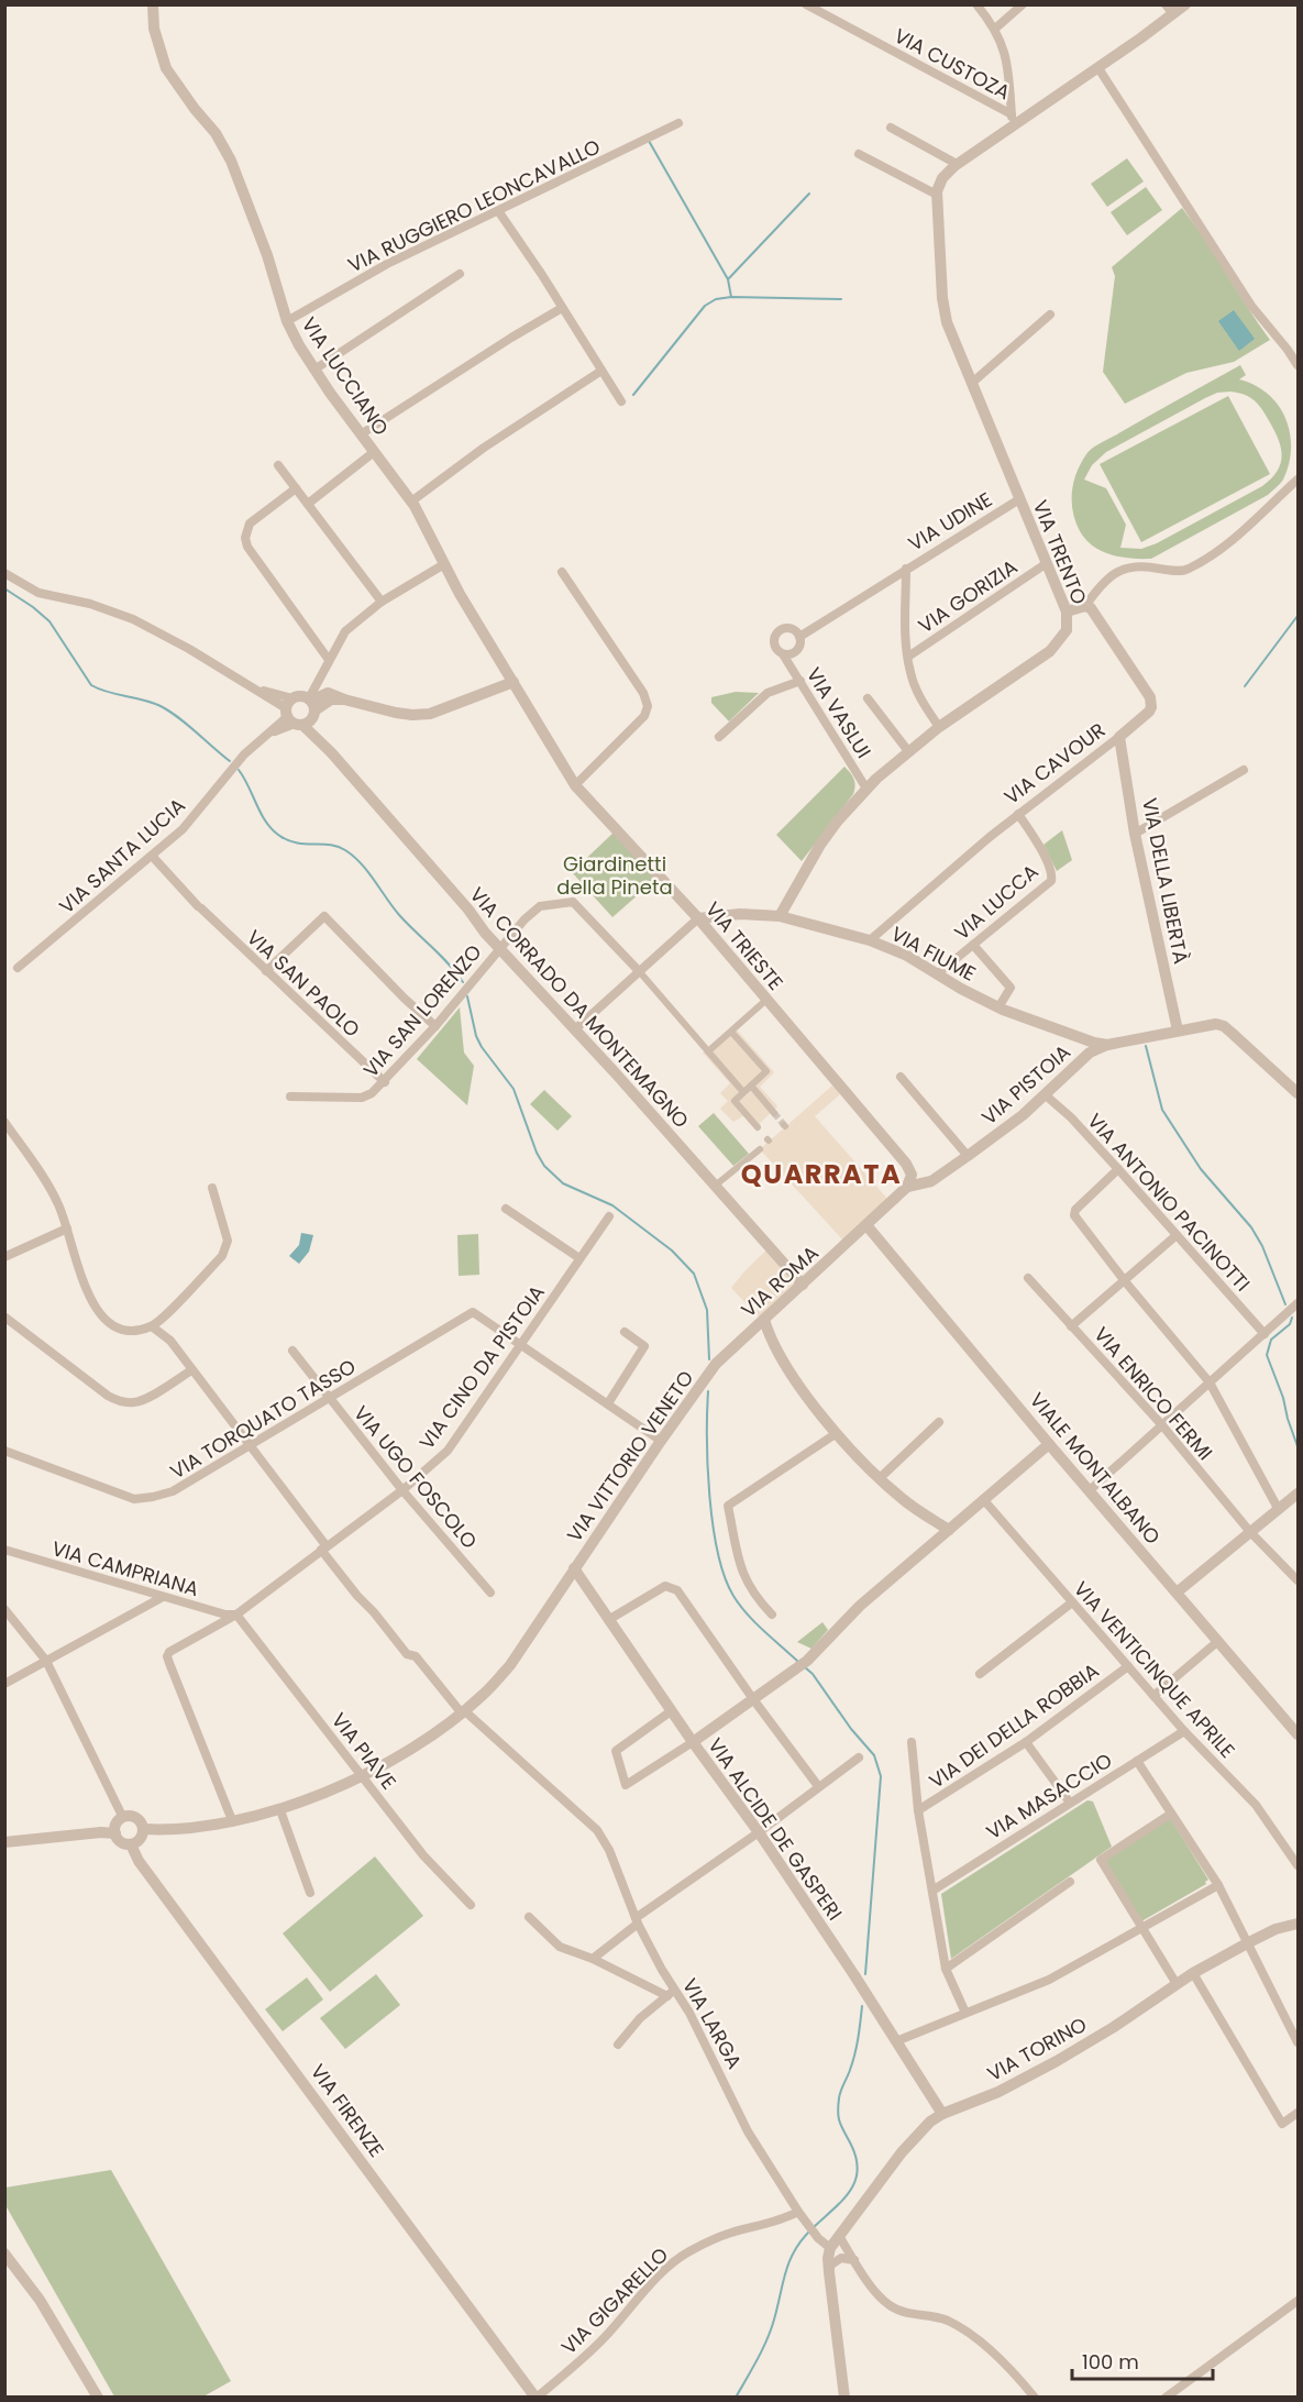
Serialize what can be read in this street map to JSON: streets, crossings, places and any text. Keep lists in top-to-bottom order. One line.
{"streets":{"street":["VIA CUSTOZA","VIA RUGGIERO LEONCAVALLO","VIA LUCCIANO","VIA UDINE","VIA TRENTO","VIA GORIZIA","VIA VASLUI","VIA CAVOUR","VIA SANTA LUCIA","VIA DELLA LIBERTÀ","VIA LUCCA","VIA TRIESTE","VIA FIUME","VIA SAN PAOLO","VIA CORRADO DA MONTEMAGNO","VIA SAN LORENZO","VIA PISTOIA","VIA ANTONIO PACINOTTI","VIA ROMA","VIA CINO DA PISTOIA","VIA ENRICO FERMI","VIA TORQUATO TASSO","VIA VITTORIO VENETO","VIALE MONTALBANO","VIA UGO FOSCOLO","VIA CAMPRIANA","VIA VENTICINQUE APRILE","VIA DEI DELLA ROBBIA","VIA PIAVE","VIA MASACCIO","VIA ALCIDE DE GASPERI","VIA LARGA","VIA TORINO","VIA FIRENZE","VIA GIGARELLO"]},"crossings":[["VIA RUGGIERO LEONCAVALLO","VIA LUCCIANO"],["VIA LUCCIANO","VIA TRIESTE"],["VIA UDINE","VIA TRENTO"],["VIA UDINE","VIA GORIZIA"],["VIA TRENTO","VIA GORIZIA"],["VIA TRENTO","VIA VASLUI"],["VIA TRENTO","VIA FIUME"],["VIA CAVOUR","VIA DELLA LIBERTÀ"],["VIA CAVOUR","VIA LUCCA"],["VIA CAVOUR","VIA FIUME"],["VIA SANTA LUCIA","VIA SAN PAOLO"],["VIA SANTA LUCIA","VIA CORRADO DA MONTEMAGNO"],["VIA DELLA LIBERTÀ","VIA PISTOIA"],["VIA LUCCA","VIA FIUME"],["VIA TRIESTE","VIA FIUME"],["VIA TRIESTE","VIA PISTOIA"],["VIA FIUME","VIA PISTOIA"],["VIA SAN PAOLO","VIA SAN LORENZO"],["VIA CORRADO DA MONTEMAGNO","VIA SAN LORENZO"],["VIA CORRADO DA MONTEMAGNO","VIA ROMA"],["VIA PISTOIA","VIA ANTONIO PACINOTTI"],["VIA ROMA","VIA VITTORIO VENETO"],["VIA ROMA","VIALE MONTALBANO"],["VIA CINO DA PISTOIA","VIA TORQUATO TASSO"],["VIA CINO DA PISTOIA","VIA VITTORIO VENETO"],["VIA CINO DA PISTOIA","VIA UGO FOSCOLO"],["VIA CINO DA PISTOIA","VIA CAMPRIANA"],["VIA CINO DA PISTOIA","VIA PIAVE"],["VIA CINO DA PISTOIA","VIA LARGA"],["VIA TORQUATO TASSO","VIA UGO FOSCOLO"],["VIA TORQUATO TASSO","VIA LARGA"],["VIA VITTORIO VENETO","VIA PIAVE"],["VIA VITTORIO VENETO","VIA ALCIDE DE GASPERI"],["VIA VITTORIO VENETO","VIA LARGA"],["VIA VITTORIO VENETO","VIA FIRENZE"],["VIA CAMPRIANA","VIA PIAVE"],["VIA VENTICINQUE APRILE","VIA DEI DELLA ROBBIA"],["VIA VENTICINQUE APRILE","VIA MASACCIO"],["VIA ALCIDE DE GASPERI","VIA TORINO"],["VIA LARGA","VIA TORINO"],["VIA LARGA","VIA GIGARELLO"],["VIA FIRENZE","VIA GIGARELLO"]],"districts":["QUARRATA"],"parks":["Giardinetti della Pineta"],"scale_bar":"100 m"}
